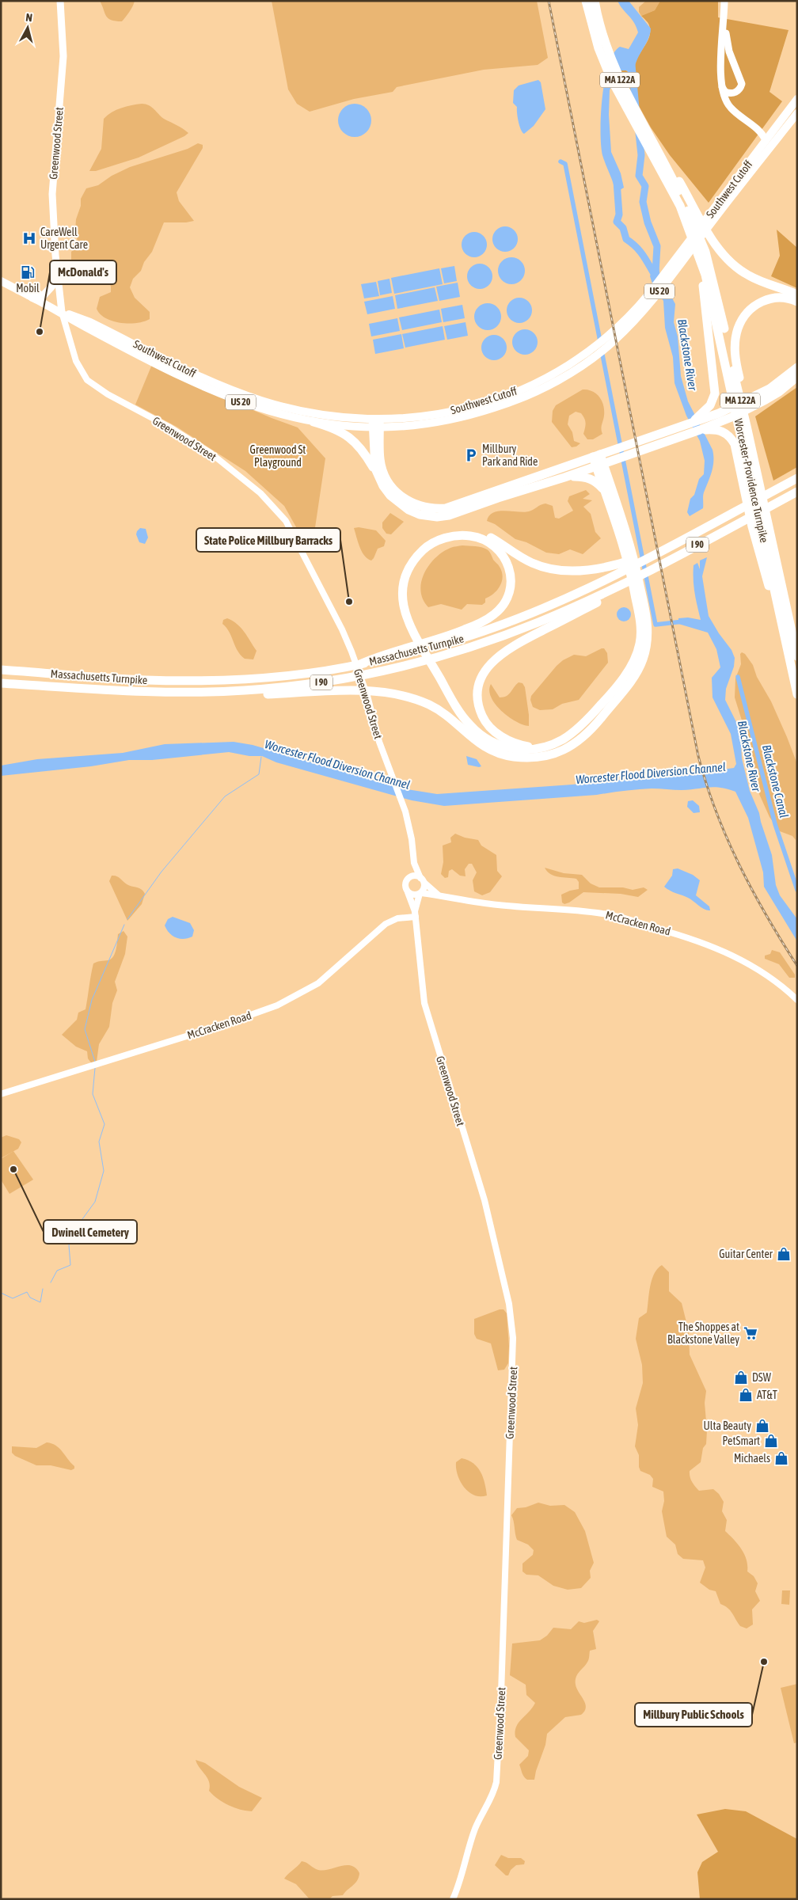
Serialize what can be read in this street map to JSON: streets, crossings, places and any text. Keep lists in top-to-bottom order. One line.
{"streets":{"highway":["MA 122A","Worcester-Providence Turnpike","I 90","Massachusetts Turnpike"],"main road":["Greenwood Street","Southwest Cutoff","US 20"],"street":["McCracken Road"]},"crossings":[["MA 122A","Worcester-Providence Turnpike"],["Greenwood Street","Southwest Cutoff"],["Greenwood Street","McCracken Road"],["I 90","Massachusetts Turnpike"]],"water":["Blackstone River","Worcester Flood Diversion Channel","Blackstone Canal"],"parks":["Greenwood St Playground"],"places":{"hospital":["CareWell Urgent Care"],"fuel station":["Mobil"],"other":["McDonald's","State Police Millbury Barracks","Dwinell Cemetery","Millbury Public Schools"],"parking":["Millbury Park and Ride"],"shop":["Guitar Center","DSW","AT&T","Ulta Beauty","PetSmart","Michaels"],"supermarket":["The Shoppes at Blackstone Valley"]},"north":"top"}
